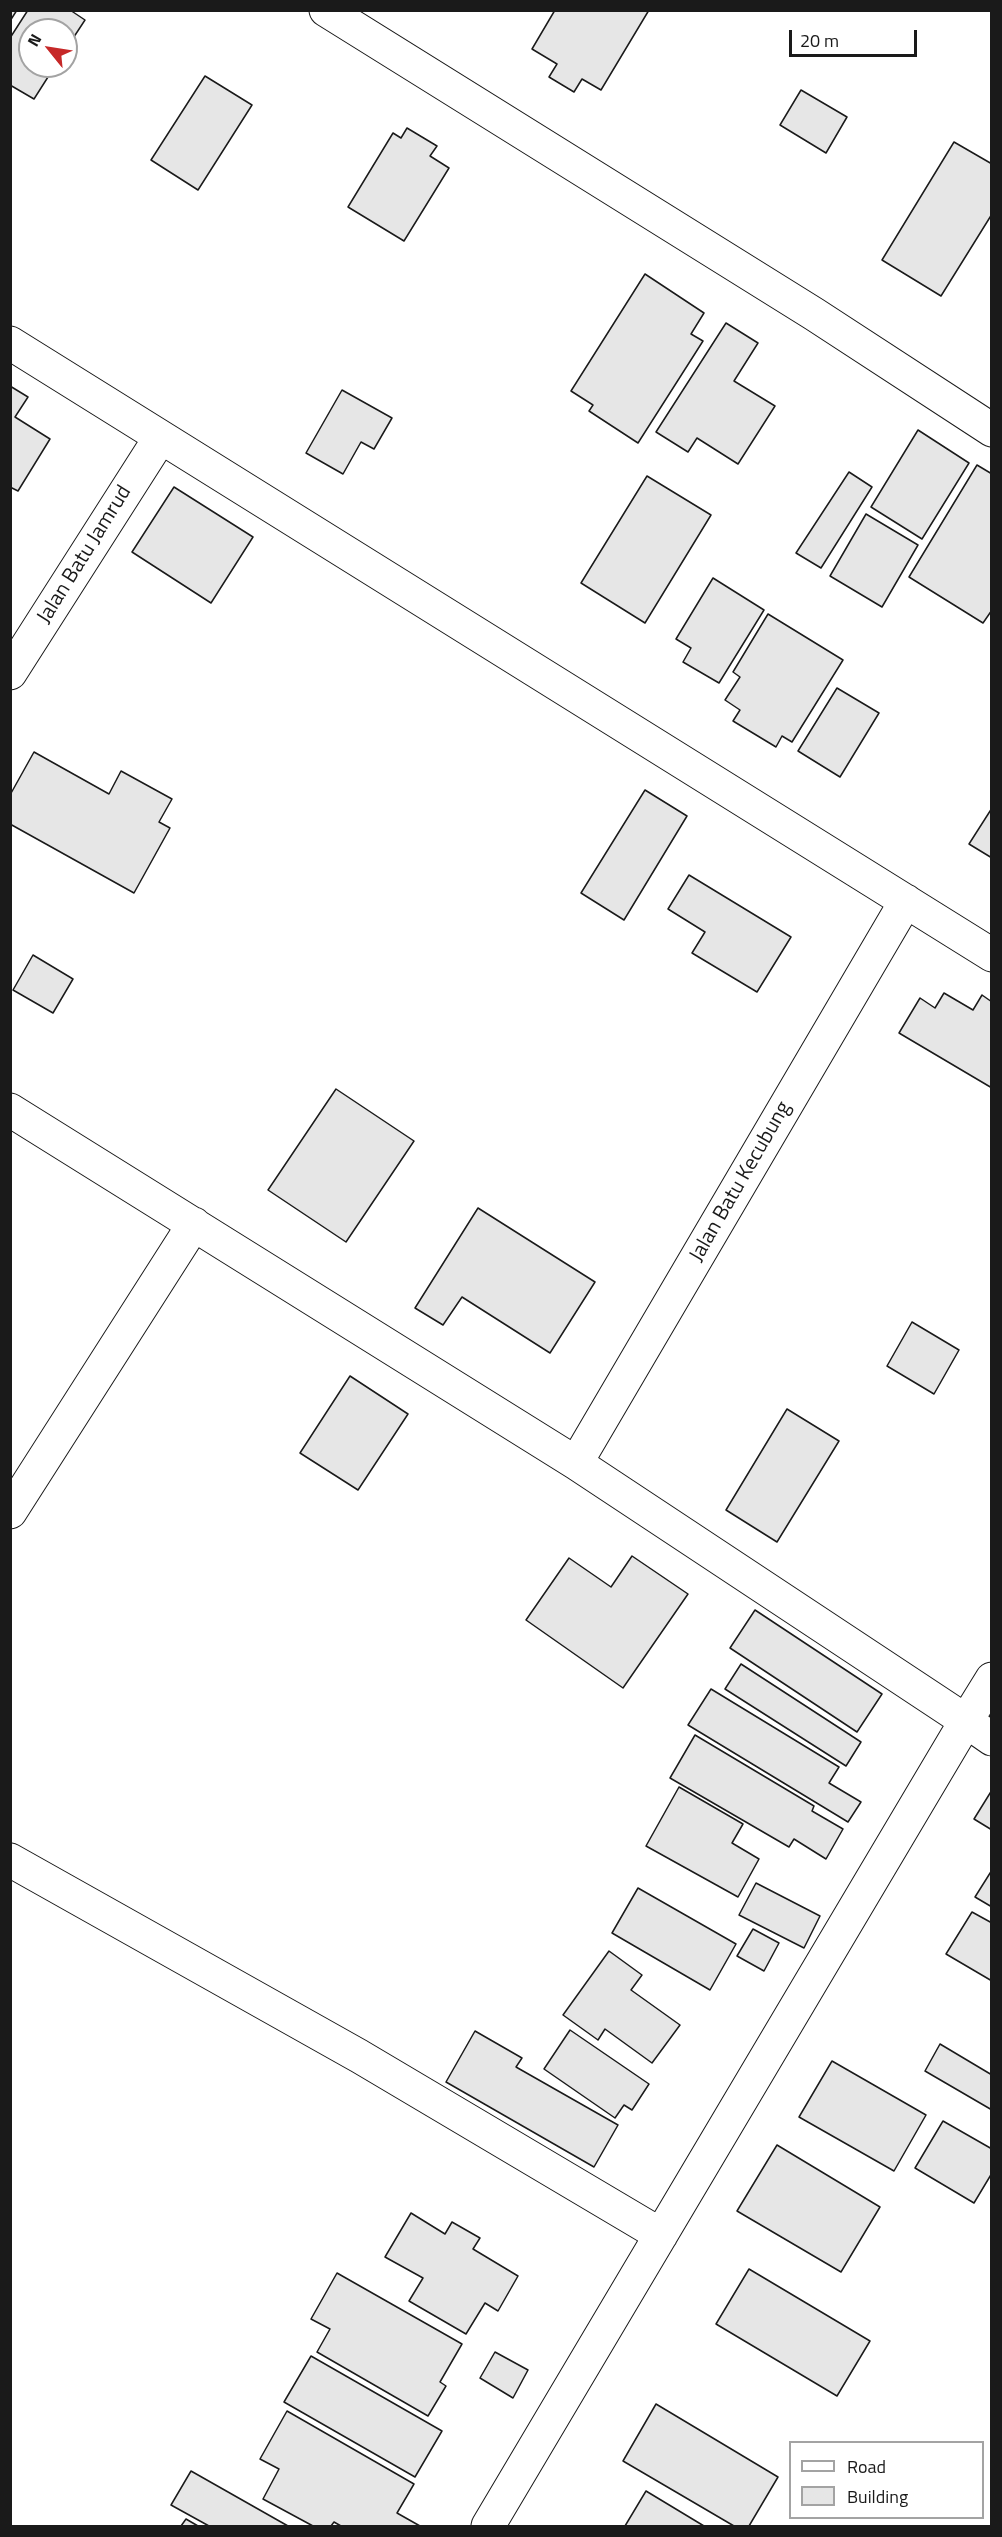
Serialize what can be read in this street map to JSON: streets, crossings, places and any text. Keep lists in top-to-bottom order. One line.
{"streets":{"street":["Jalan Batu Jamrud","Jalan Batu Kecubung"]},"legend":["Road","Building"],"scale_bar":"20 m","north":"top left"}
